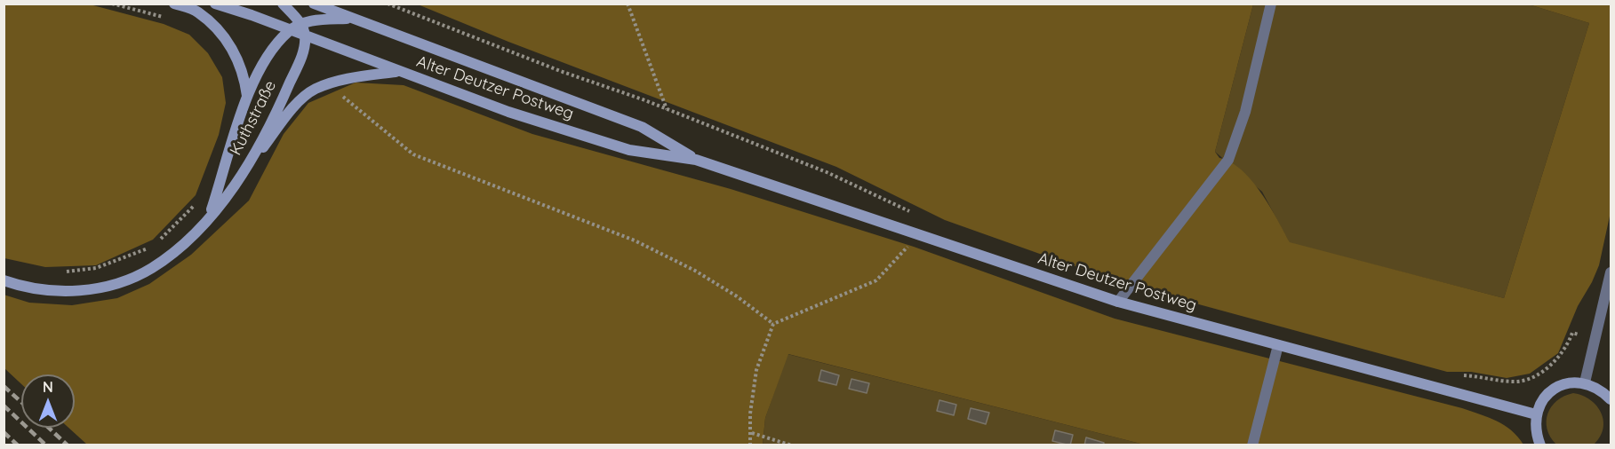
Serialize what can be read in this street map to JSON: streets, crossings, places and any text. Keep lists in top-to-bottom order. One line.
{"streets":{"street":["Alter Deutzer Postweg","Kuthstraße"]},"crossings":[["Alter Deutzer Postweg","Kuthstraße"]],"north":"top"}
